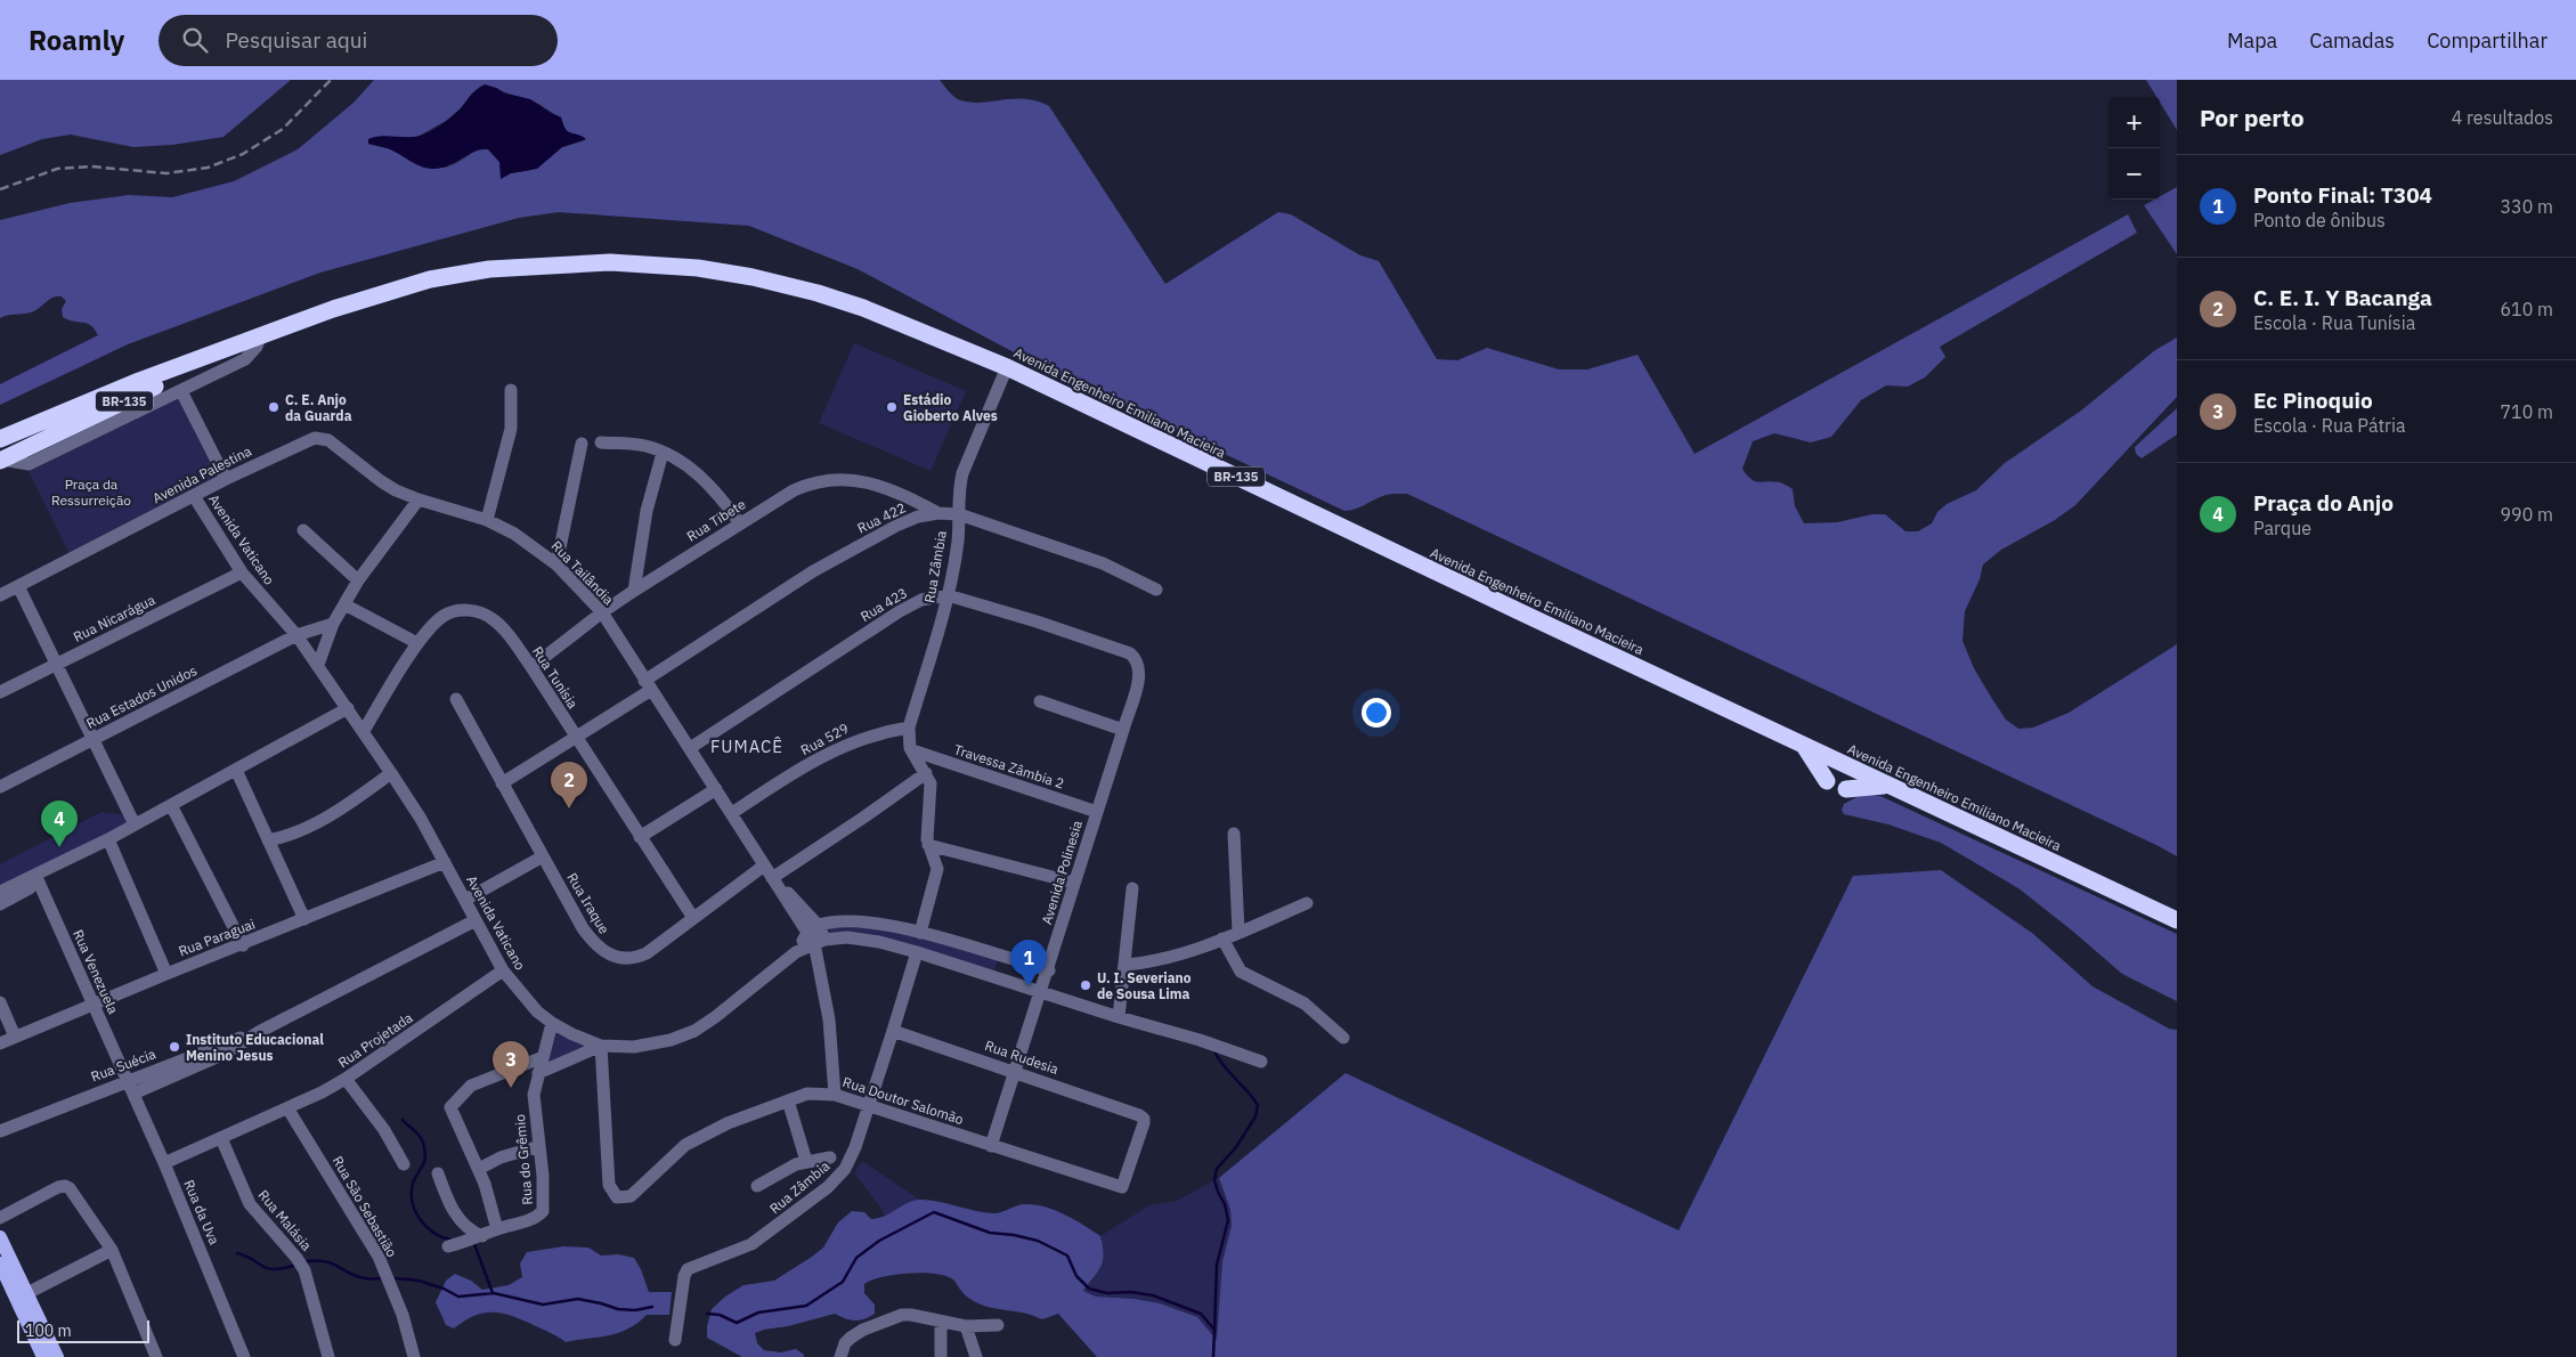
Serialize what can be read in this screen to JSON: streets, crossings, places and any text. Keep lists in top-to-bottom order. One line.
{"streets":{"highway":["BR-135","Avenida Engenheiro Emiliano Macieira"],"street":["Avenida Palestina","Rua 422","Rua Tibete","Avenida Vaticano","Rua Zâmbia","Rua Tailândia","Rua 423","Rua Nicarágua","Rua Tunísia","Rua Estados Unidos","Rua 529","Travessa Zâmbia 2","Avenida Polinesia","Rua Iraque","Rua Paraguai","Rua Venezuela","Rua Projetada","Rua Rudesia","Rua Suécia","Rua Doutor Salomão","Rua do Grêmio","Rua São Sebastião","Rua da Uva","Rua Malásia"]},"crossings":[["BR-135","Avenida Engenheiro Emiliano Macieira"],["Avenida Engenheiro Emiliano Macieira","Rua Zâmbia"],["Avenida Palestina","Avenida Vaticano"],["Avenida Palestina","Rua Tailândia"],["Rua 422","Rua Tibete"],["Rua 422","Rua Zâmbia"],["Rua 422","Rua Tailândia"],["Rua 422","Rua Tunísia"],["Rua 422","Rua Iraque"],["Rua Tibete","Rua Tailândia"],["Rua Tibete","Rua Tunísia"],["Avenida Vaticano","Rua Zâmbia"],["Avenida Vaticano","Rua Tailândia"],["Avenida Vaticano","Rua Nicarágua"],["Avenida Vaticano","Rua Tunísia"],["Avenida Vaticano","Rua Estados Unidos"],["Avenida Vaticano","Avenida Polinesia"],["Avenida Vaticano","Rua Paraguai"],["Avenida Vaticano","Rua Projetada"],["Avenida Vaticano","Rua Suécia"],["Avenida Vaticano","Rua Doutor Salomão"],["Avenida Vaticano","Rua do Grêmio"],["Rua Zâmbia","Rua 423"],["Rua Zâmbia","Rua 529"],["Rua Zâmbia","Travessa Zâmbia 2"],["Rua Zâmbia","Rua Rudesia"],["Rua Zâmbia","Rua Doutor Salomão"],["Rua Tailândia","Rua 423"],["Rua Tailândia","Rua 529"],["Rua Tailândia","Rua Iraque"],["Rua 423","Avenida Polinesia"],["Rua Tunísia","Rua Iraque"],["Travessa Zâmbia 2","Avenida Polinesia"],["Avenida Polinesia","Rua Rudesia"],["Avenida Polinesia","Rua Doutor Salomão"],["Rua Paraguai","Rua Venezuela"],["Rua Venezuela","Rua Suécia"],["Rua Venezuela","Rua da Uva"],["Rua Projetada","Rua São Sebastião"],["Rua Projetada","Rua da Uva"],["Rua Projetada","Rua Malásia"],["Rua Rudesia","Rua Doutor Salomão"],["Rua Suécia","Rua da Uva"]],"districts":["FUMACÊ"],"parks":["Praça da Ressurreição"],"places":["C. E. Anjo da Guarda","Estádio Gioberto Alves","U. I. Severiano de Sousa Lima","Instituto Educacional Menino Jesus"],"scale_bar":"100 m","page":{"header":"Roamly","search":"Pesquisar aqui","nav":["Mapa","Camadas","Compartilhar"],"heading":["Por perto","4 resultados"],"map_buttons":["+","−"],"list":[{"mark":"1","name":"Ponto Final: T304","note":"Ponto de ônibus","value":"330 m"},{"mark":"2","name":"C. E. I. Y Bacanga","note":"Escola · Rua Tunísia","value":"610 m"},{"mark":"3","name":"Ec Pinoquio","note":"Escola · Rua Pátria","value":"710 m"},{"mark":"4","name":"Praça do Anjo","note":"Parque","value":"990 m"}],"pins":["2","4","1","3"],"scale":"100 m"}}
